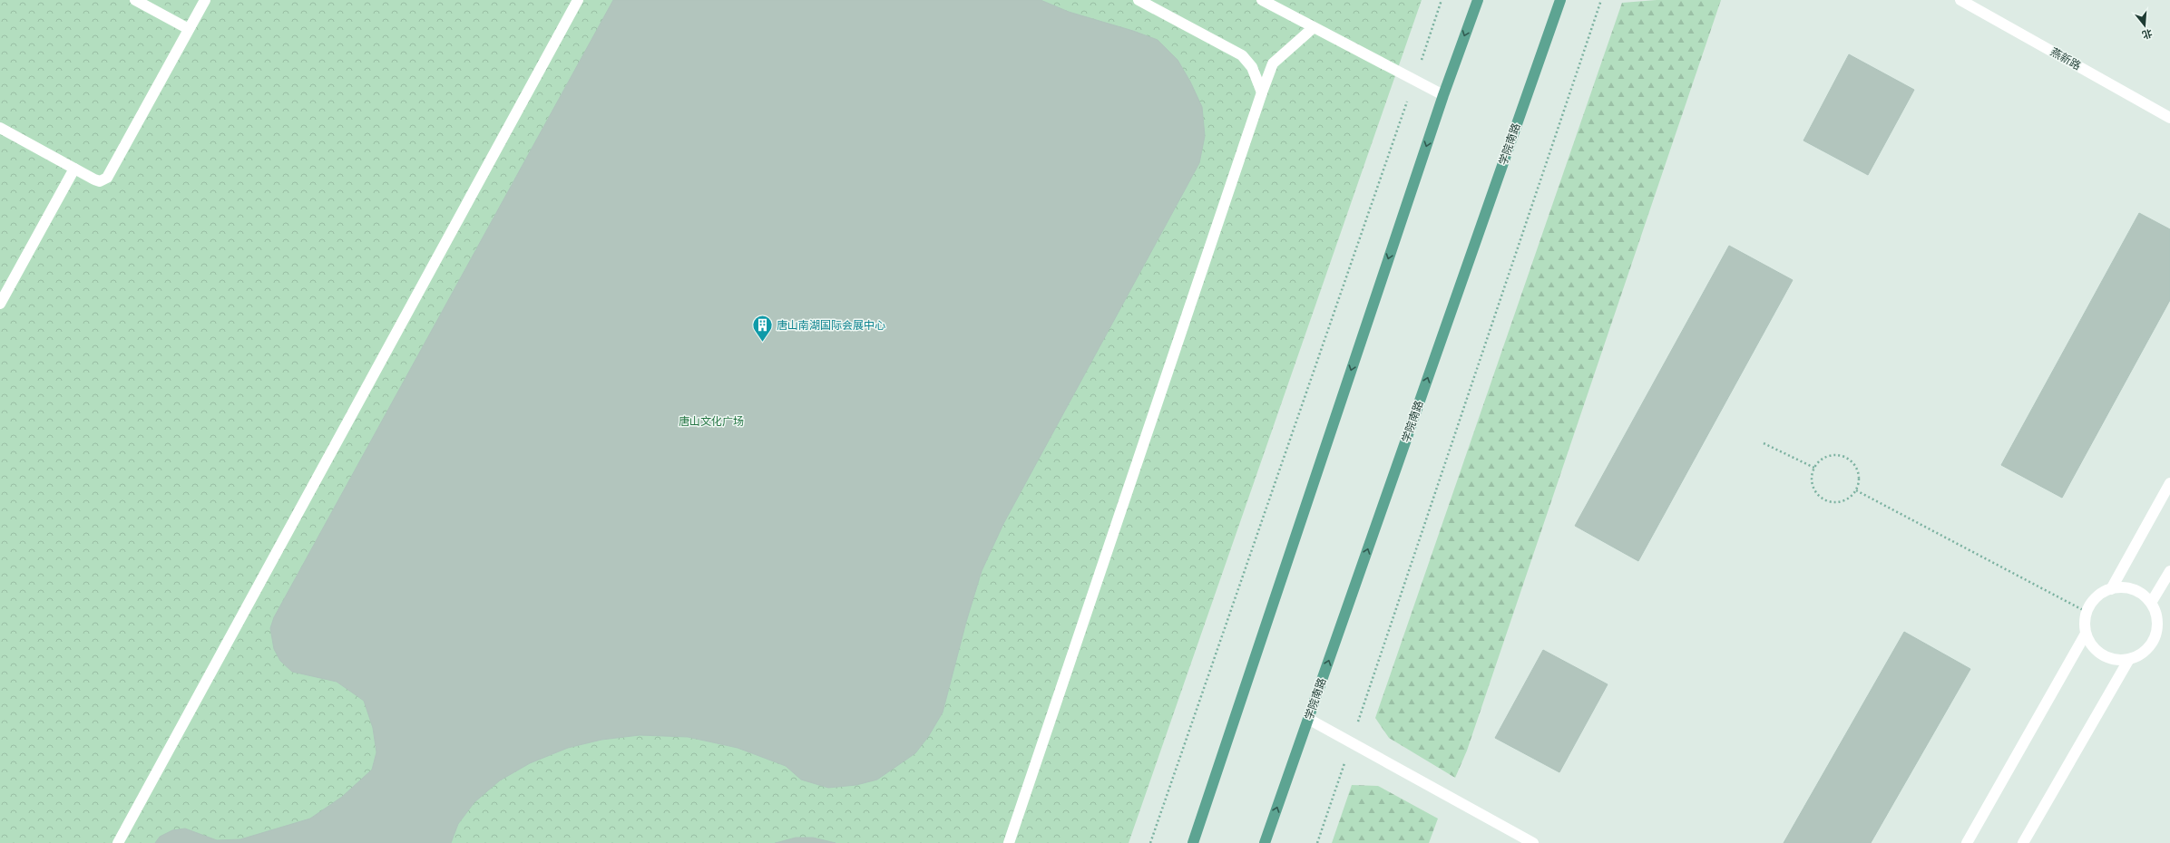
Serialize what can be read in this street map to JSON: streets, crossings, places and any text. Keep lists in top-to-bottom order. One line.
{"streets":{"main road":["学院南路"],"street":["燕新路"]},"parks":["唐山文化广场"],"places":{"building":["唐山南湖国际会展中心"]},"north":"bottom"}
